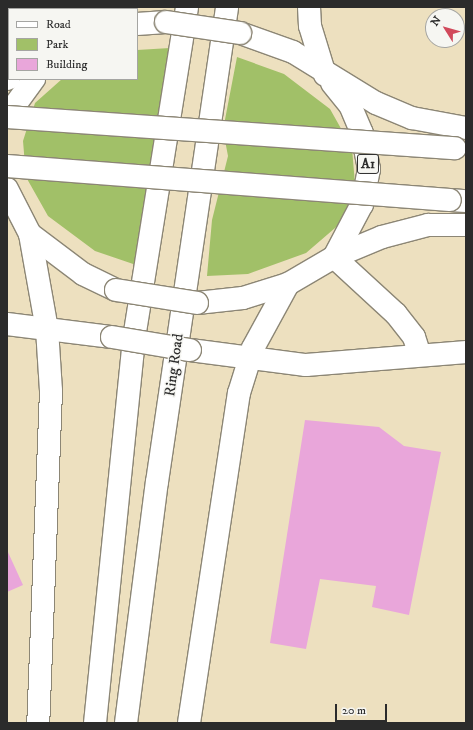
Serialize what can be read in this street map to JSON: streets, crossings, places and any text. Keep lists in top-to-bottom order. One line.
{"streets":{"main road":["A1","Ring Road"]},"legend":["Road","Park","Building"],"scale_bar":"20 m","north":"top left"}
